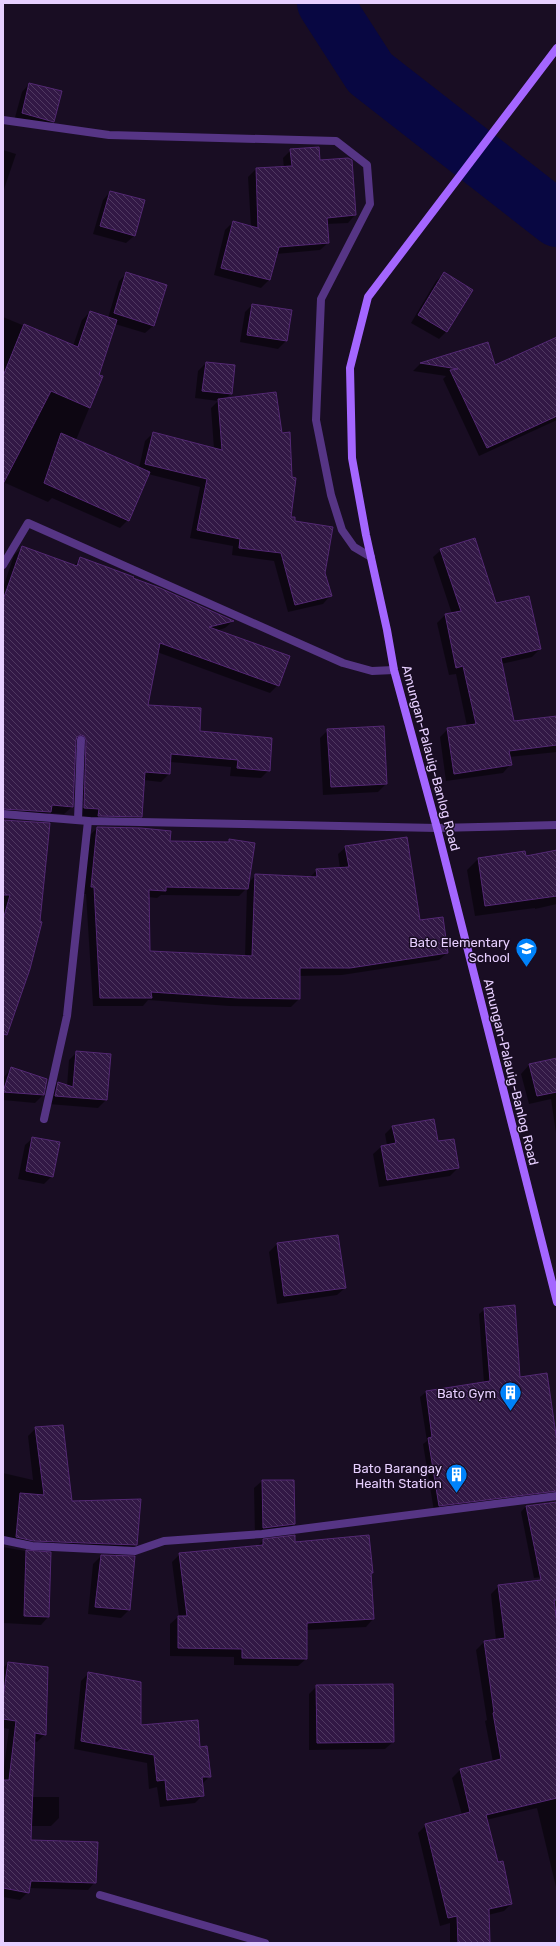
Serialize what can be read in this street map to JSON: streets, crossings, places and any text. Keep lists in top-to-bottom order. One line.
{"streets":{"main road":["Amungan-Palauig-Banlog Road"]},"places":{"school or university":["Bato Elementary School"],"building":["Bato Gym","Bato Barangay Health Station"]}}
